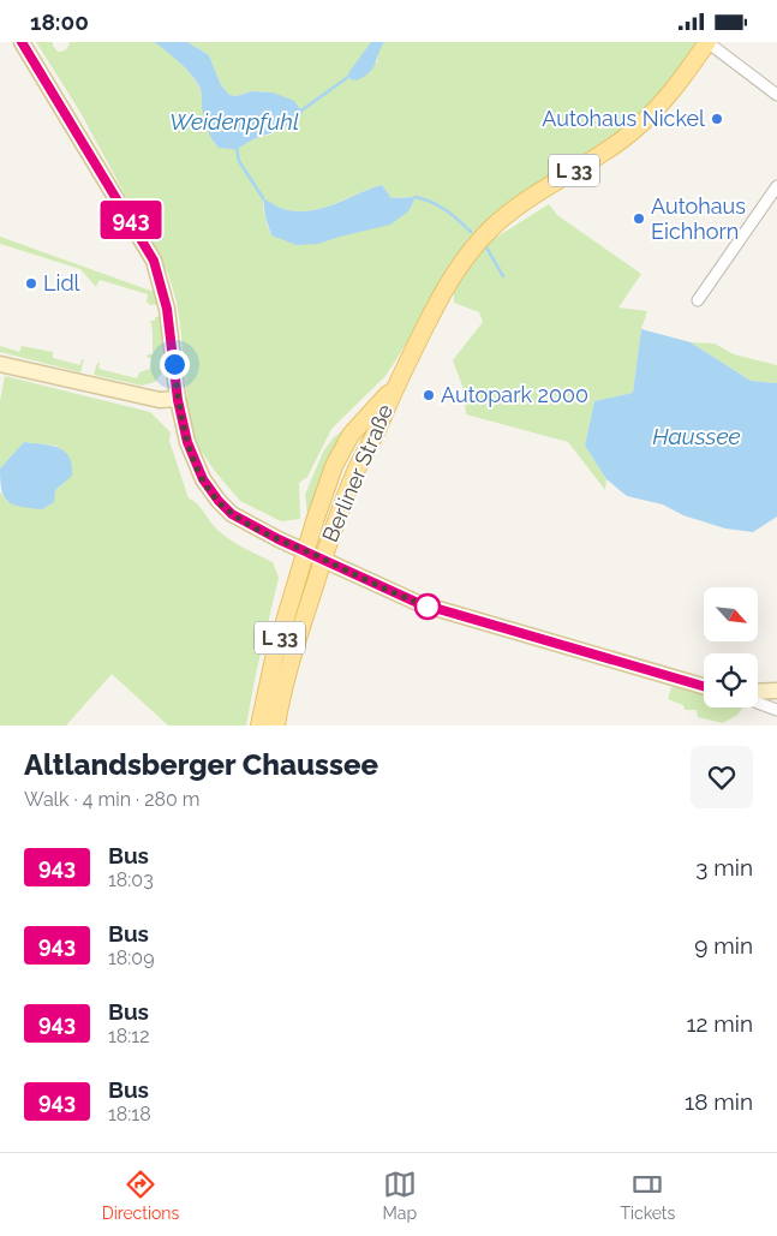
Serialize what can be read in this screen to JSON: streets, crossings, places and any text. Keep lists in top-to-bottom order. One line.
{"streets":{"main road":["L 33","Berliner Straße"]},"crossings":[["L 33","Berliner Straße"]],"water":["Weidenpfuhl","Haussee"],"places":["Autohaus Nickel","Autohaus Eichhorn","Lidl","Autopark 2000"],"lines":["bus line 943"],"north":"bottom right","page":{"status":"18:00","on_map":"943","heading":["Altlandsberger Chaussee","Walk · 4 min · 280 m"],"list":[{"mark":"943","name":"Bus","note":"18:03","value":"3 min"},{"mark":"943","name":"Bus","note":"18:09","value":"9 min"},{"mark":"943","name":"Bus","note":"18:12","value":"12 min"},{"mark":"943","name":"Bus","note":"18:18","value":"18 min"}],"tabs":["Directions","Map","Tickets"]}}
